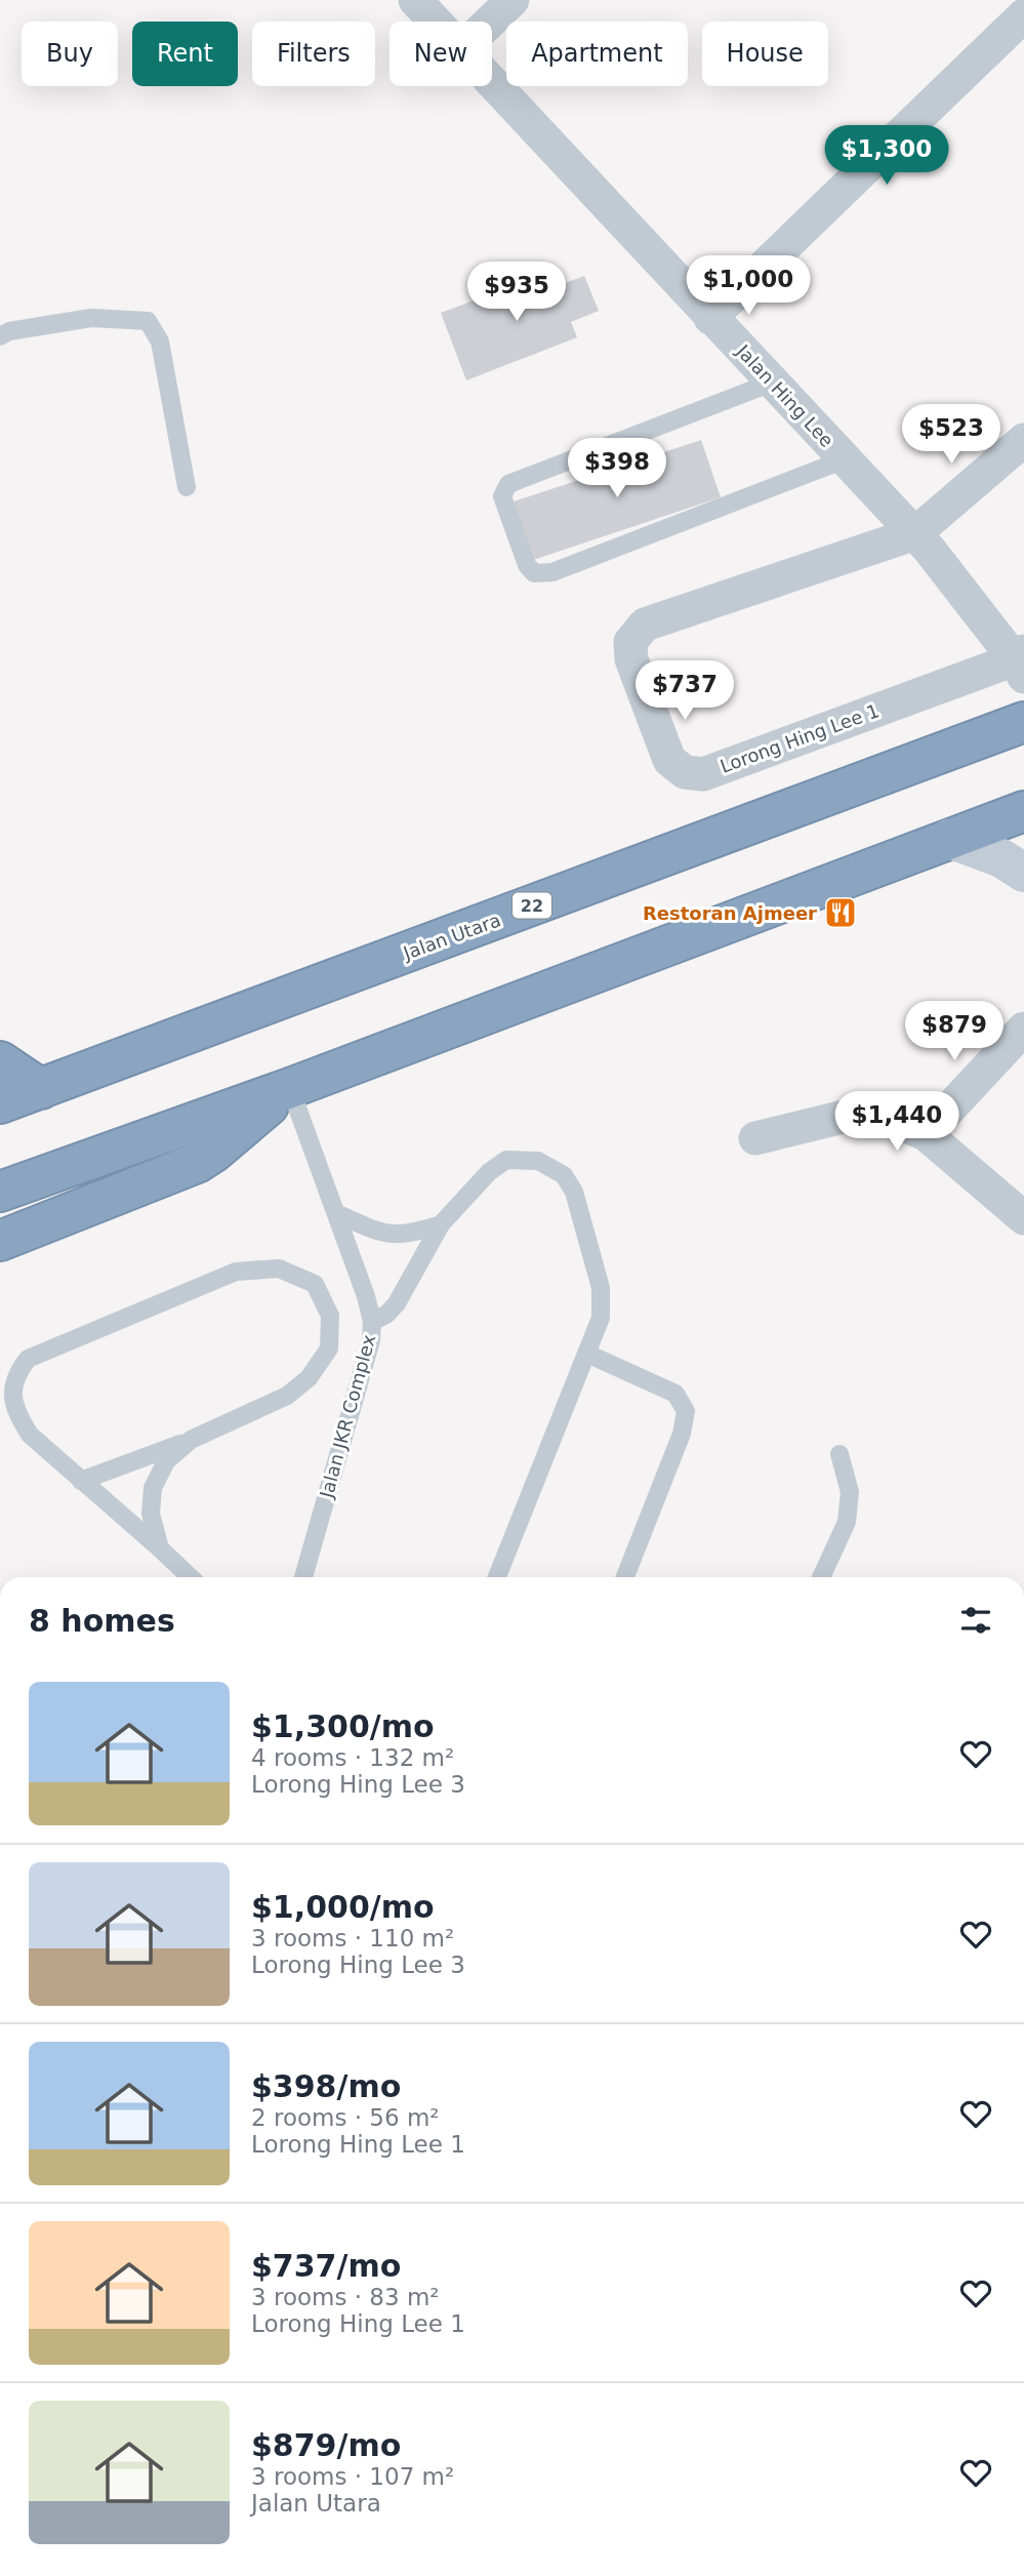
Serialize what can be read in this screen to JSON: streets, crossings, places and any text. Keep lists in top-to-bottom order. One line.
{"streets":{"highway":["22","Jalan Utara"],"street":["Jalan Hing Lee","Lorong Hing Lee 1"],"lane":["Jalan JKR Complex"]},"crossings":[["Jalan Hing Lee","Lorong Hing Lee 1"]],"places":{"restaurant":["Restoran Ajmeer"]},"page":{"chip":["Buy","Rent","Filters","New","Apartment","House"],"price":["$1,300","$1,000","$935","$523","$398","$737","$879","$1,440"],"heading":"8 homes","list":[{"name":"$1,300/mo","note":"4 rooms · 132 m² · Lorong Hing Lee 3"},{"name":"$1,000/mo","note":"3 rooms · 110 m² · Lorong Hing Lee 3"},{"name":"$398/mo","note":"2 rooms · 56 m² · Lorong Hing Lee 1"},{"name":"$737/mo","note":"3 rooms · 83 m² · Lorong Hing Lee 1"},{"name":"$879/mo","note":"3 rooms · 107 m² · Jalan Utara"}]}}
